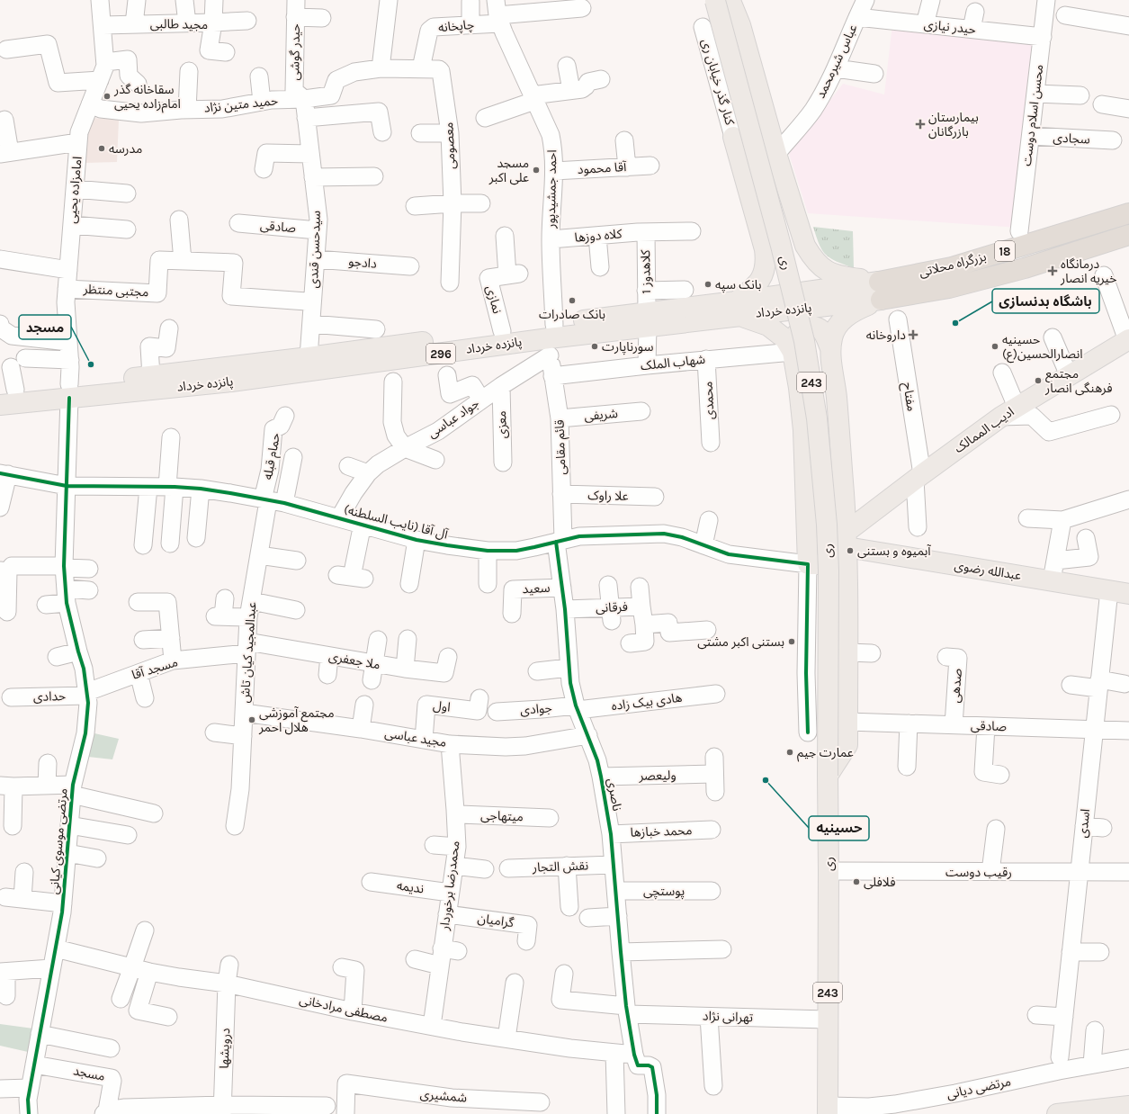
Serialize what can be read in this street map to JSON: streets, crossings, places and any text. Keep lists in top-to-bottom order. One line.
{"streets":{"highway":["18","بزرگراه محلاتی"],"main road":["ری","پانزده خرداد","296","243","ادیب الممالک","عبدالله رضوی"],"street":["مجید طالبی","چاپخانه","حیدر نیازی","حیدر گوشی","عباس شیرمحمد","کنار گذر خیابان ری","حمید متین نژاد","محسن اسلام دوست","سجادی","معصومی","آقا محمود","احمد جمشیدپور","امامزاده یحیی","صادقی","کلاه دوزها","سیدحسن قندی","دادجو","کلاهدوز 1","مجتبی منتظر","نمازی","شهاب الملک","مفتاح","محمدی","شریفی","جواد عباسی","معزی","قائم مقامی","حمام قبله","علا راوک","آل آقا (نایب السلطنه)","سعید","فرقانی","عبدالمجید کیان تاش","ملا جعفری","مسجد آقا","صدهی","حدادی","هادی بیک زاده","اول","جوادی","مجید عباسی","ولیعصر","ناصری","میتهاجی","اسدی","محمد خبازها","مرتضی موسوی کیانی","نقش التجار","رقیب دوست","محمدرضا برخوردار","ندیمه","پوستچی","گرامیان","مصطفی مرادخانی","تهرانی نژاد","درویشها","مسجد","مرتضی دیانی","شمشیری"]},"crossings":[["مجید طالبی","امامزاده یحیی"],["چاپخانه","معصومی"],["چاپخانه","احمد جمشیدپور"],["حیدر نیازی","عباس شیرمحمد"],["حیدر نیازی","محسن اسلام دوست"],["حیدر گوشی","حمید متین نژاد"],["حیدر گوشی","سیدحسن قندی"],["حمید متین نژاد","معصومی"],["حمید متین نژاد","امامزاده یحیی"],["حمید متین نژاد","سیدحسن قندی"],["محسن اسلام دوست","سجادی"],["آقا محمود","احمد جمشیدپور"],["احمد جمشیدپور","کلاه دوزها"],["احمد جمشیدپور","پانزده خرداد"],["احمد جمشیدپور","جواد عباسی"],["احمد جمشیدپور","قائم مقامی"],["امامزاده یحیی","مجتبی منتظر"],["امامزاده یحیی","پانزده خرداد"],["امامزاده یحیی","مرتضی موسوی کیانی"],["صادقی","سیدحسن قندی"],["صادقی","صدهی"],["صادقی","اسدی"],["کلاه دوزها","کلاهدوز 1"],["سیدحسن قندی","دادجو"],["سیدحسن قندی","مجتبی منتظر"],["سیدحسن قندی","پانزده خرداد"],["ری","رقیب دوست"],["ری","تهرانی نژاد"],["ری","مرتضی دیانی"],["بزرگراه محلاتی","پانزده خرداد"],["کلاهدوز 1","پانزده خرداد"],["کلاهدوز 1","شهاب الملک"],["نمازی","پانزده خرداد"],["پانزده خرداد","جواد عباسی"],["پانزده خرداد","قائم مقامی"],["پانزده خرداد","مرتضی موسوی کیانی"],["شهاب الملک","محمدی"],["شهاب الملک","قائم مقامی"],["مفتاح","ادیب الممالک"],["شریفی","قائم مقامی"],["جواد عباسی","معزی"],["جواد عباسی","قائم مقامی"],["جواد عباسی","آل آقا (نایب السلطنه)"],["ادیب الممالک","آل آقا (نایب السلطنه)"],["ادیب الممالک","عبدالله رضوی"],["قائم مقامی","علا راوک"],["قائم مقامی","آل آقا (نایب السلطنه)"],["قائم مقامی","ناصری"],["حمام قبله","آل آقا (نایب السلطنه)"],["حمام قبله","عبدالمجید کیان تاش"],["آل آقا (نایب السلطنه)","عبدالمجید کیان تاش"],["آل آقا (نایب السلطنه)","ناصری"],["آل آقا (نایب السلطنه)","مرتضی موسوی کیانی"],["عبدالله رضوی","اسدی"],["سعید","ناصری"],["فرقانی","ناصری"],["عبدالمجید کیان تاش","ملا جعفری"],["عبدالمجید کیان تاش","مسجد آقا"],["عبدالمجید کیان تاش","مجید عباسی"],["ملا جعفری","مسجد آقا"],["مسجد آقا","حدادی"],["مسجد آقا","مرتضی موسوی کیانی"],["حدادی","مرتضی موسوی کیانی"],["هادی بیک زاده","جوادی"],["هادی بیک زاده","ناصری"],["اول","مجید عباسی"],["جوادی","ناصری"],["مجید عباسی","ناصری"],["مجید عباسی","محمدرضا برخوردار"],["ولیعصر","ناصری"],["ناصری","محمد خبازها"],["ناصری","نقش التجار"],["ناصری","پوستچی"],["ناصری","مصطفی مرادخانی"],["ناصری","تهرانی نژاد"],["میتهاجی","محمدرضا برخوردار"],["اسدی","رقیب دوست"],["مرتضی موسوی کیانی","مصطفی مرادخانی"],["مرتضی موسوی کیانی","مسجد"],["محمدرضا برخوردار","ندیمه"],["محمدرضا برخوردار","گرامیان"],["محمدرضا برخوردار","مصطفی مرادخانی"],["مصطفی مرادخانی","درویشها"],["درویشها","مسجد"]],"places":{"other":["سقاخانه گذر امام‌زاده یحیی","مدرسه","مسجد علی اکبر","بانک سپه","بانک صادرات","باشگاه بدنسازی","سورناپارت","حسینیه انصارالحسین(ع)","مسجد","مجتمع فرهنگی انصار","آبمیوه و بستنی","بستنی اکبر مشتی","مجتمع آموزشی هلال احمر","عمارت جیم","حسینیه","فلافلی"],"health":["بیمارستان بازرگانان","درمانگاه خیریه انصار","داروخانه"]}}
